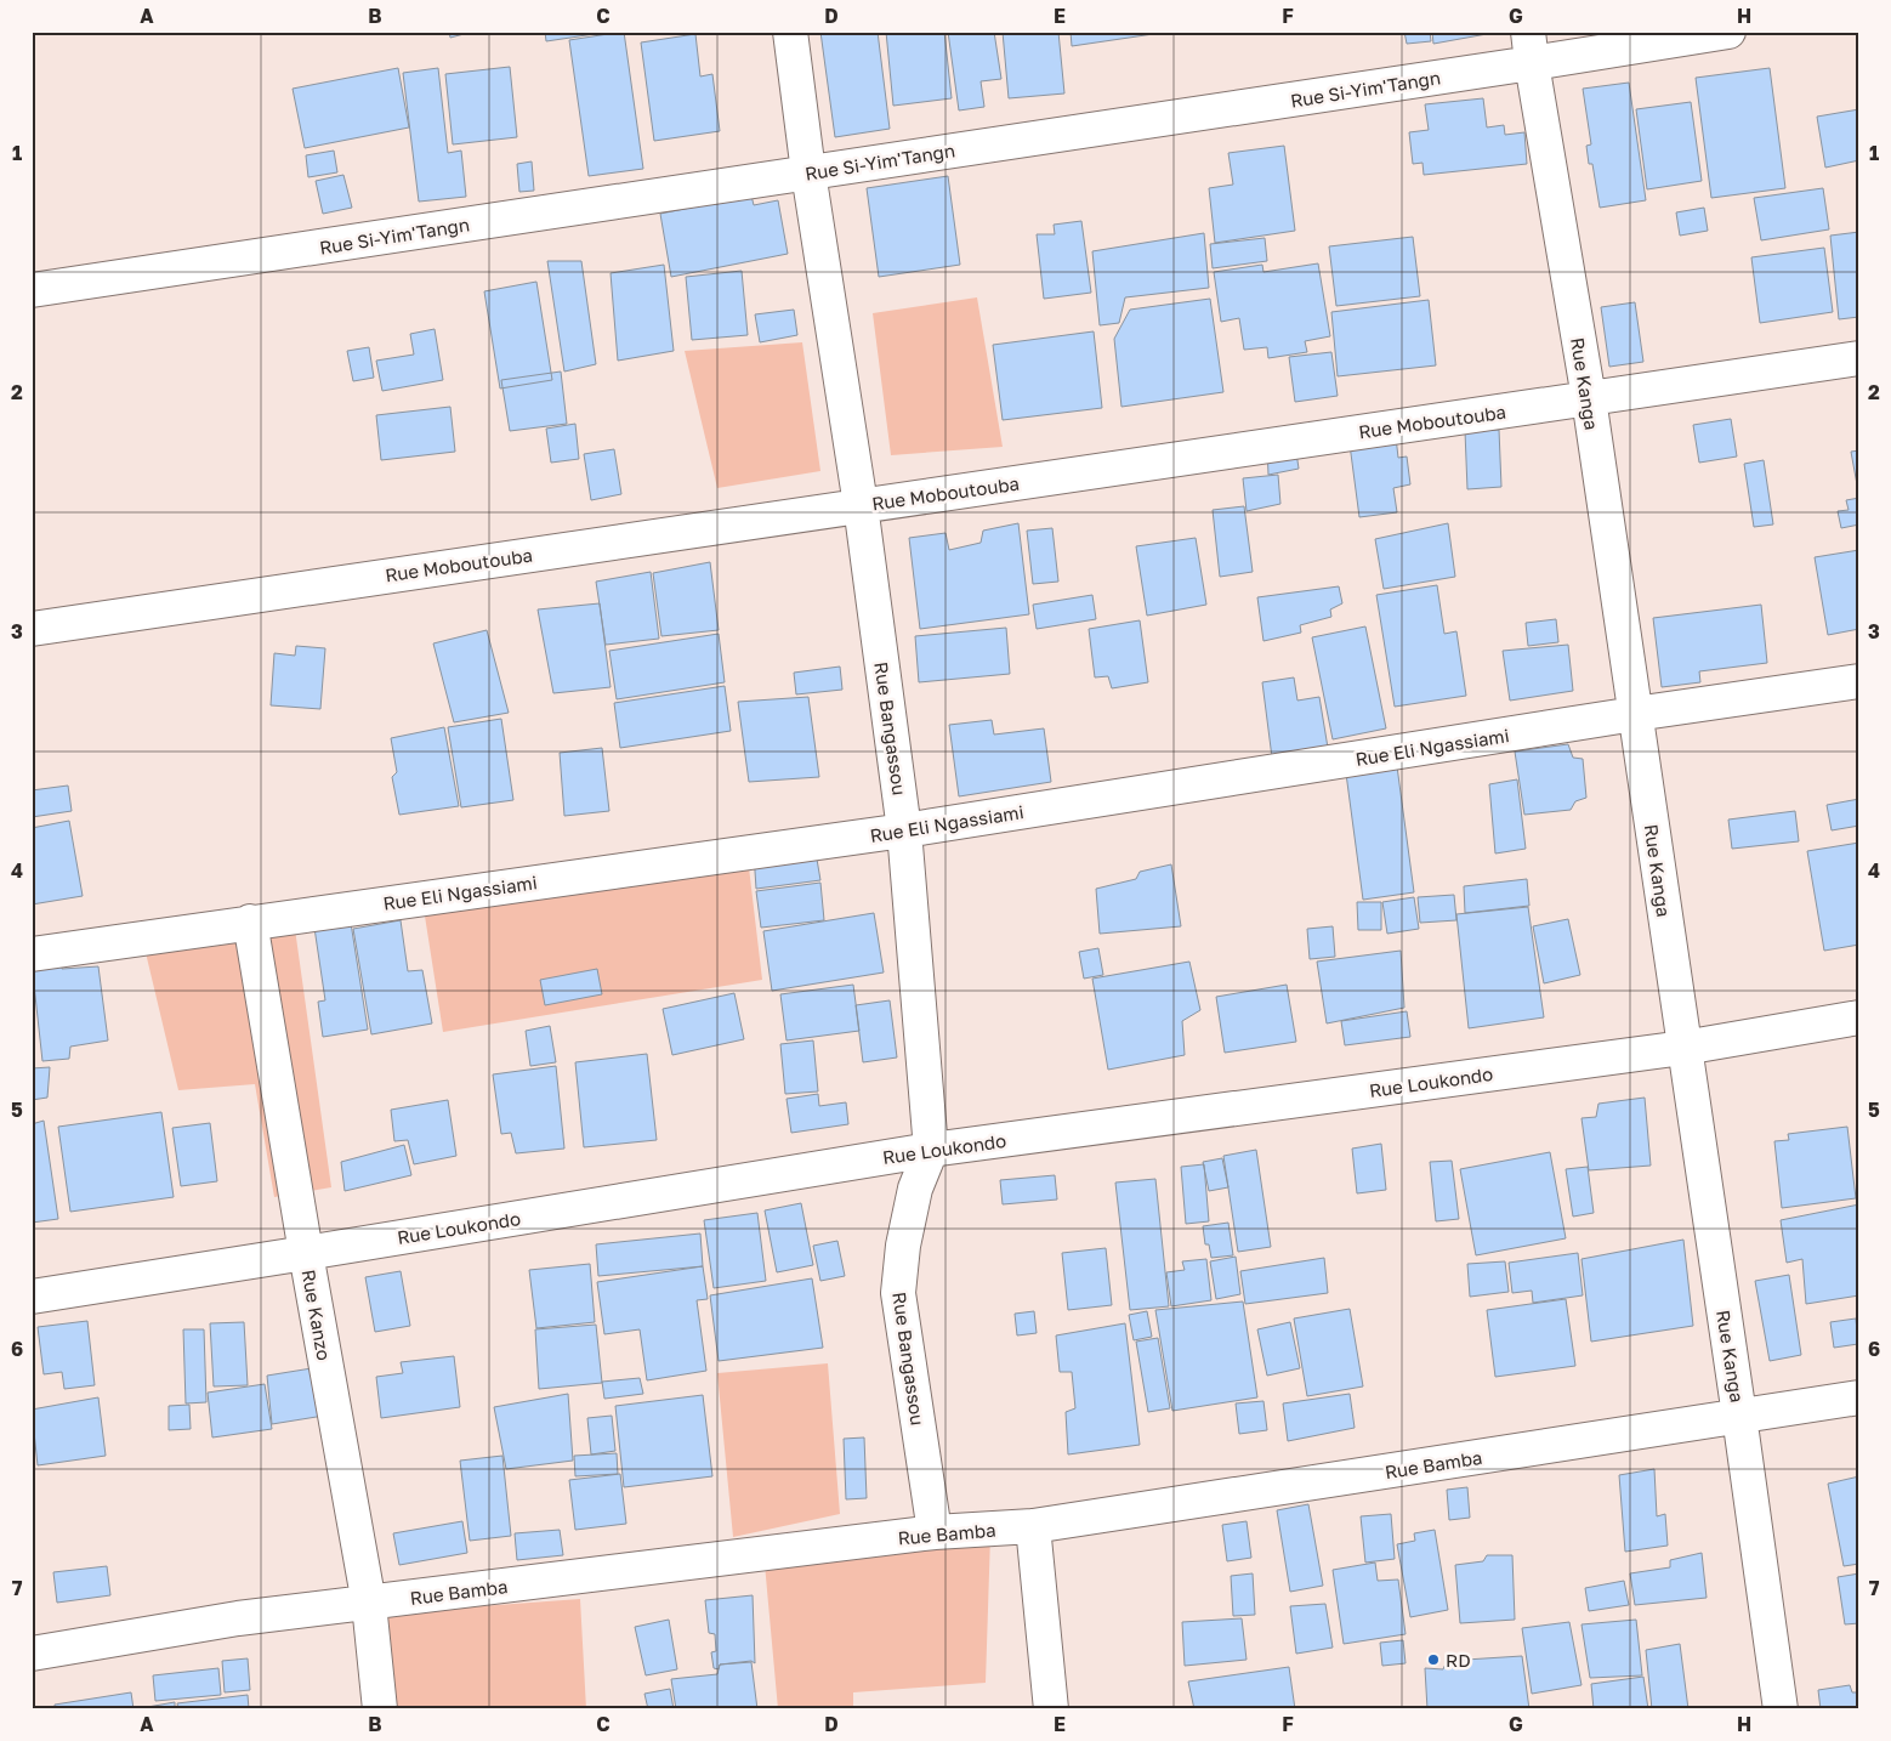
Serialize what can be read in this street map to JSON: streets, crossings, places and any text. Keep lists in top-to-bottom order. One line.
{"streets":{"street":["Rue Si-Yim'Tangn","Rue Kanga","Rue Moboutouba","Rue Bangassou","Rue Eli Ngassiami","Rue Loukondo","Rue Kanzo","Rue Bamba"]},"crossings":[["Rue Si-Yim'Tangn","Rue Kanga"],["Rue Si-Yim'Tangn","Rue Bangassou"],["Rue Kanga","Rue Moboutouba"],["Rue Kanga","Rue Eli Ngassiami"],["Rue Kanga","Rue Loukondo"],["Rue Kanga","Rue Bamba"],["Rue Moboutouba","Rue Bangassou"],["Rue Bangassou","Rue Eli Ngassiami"],["Rue Bangassou","Rue Loukondo"],["Rue Bangassou","Rue Bamba"],["Rue Eli Ngassiami","Rue Kanzo"],["Rue Loukondo","Rue Kanzo"],["Rue Kanzo","Rue Bamba"]],"places":["RD"],"grid":{"columns":["A","B","C","D","E","F","G","H"],"rows":["1","2","3","4","5","6","7"]}}
